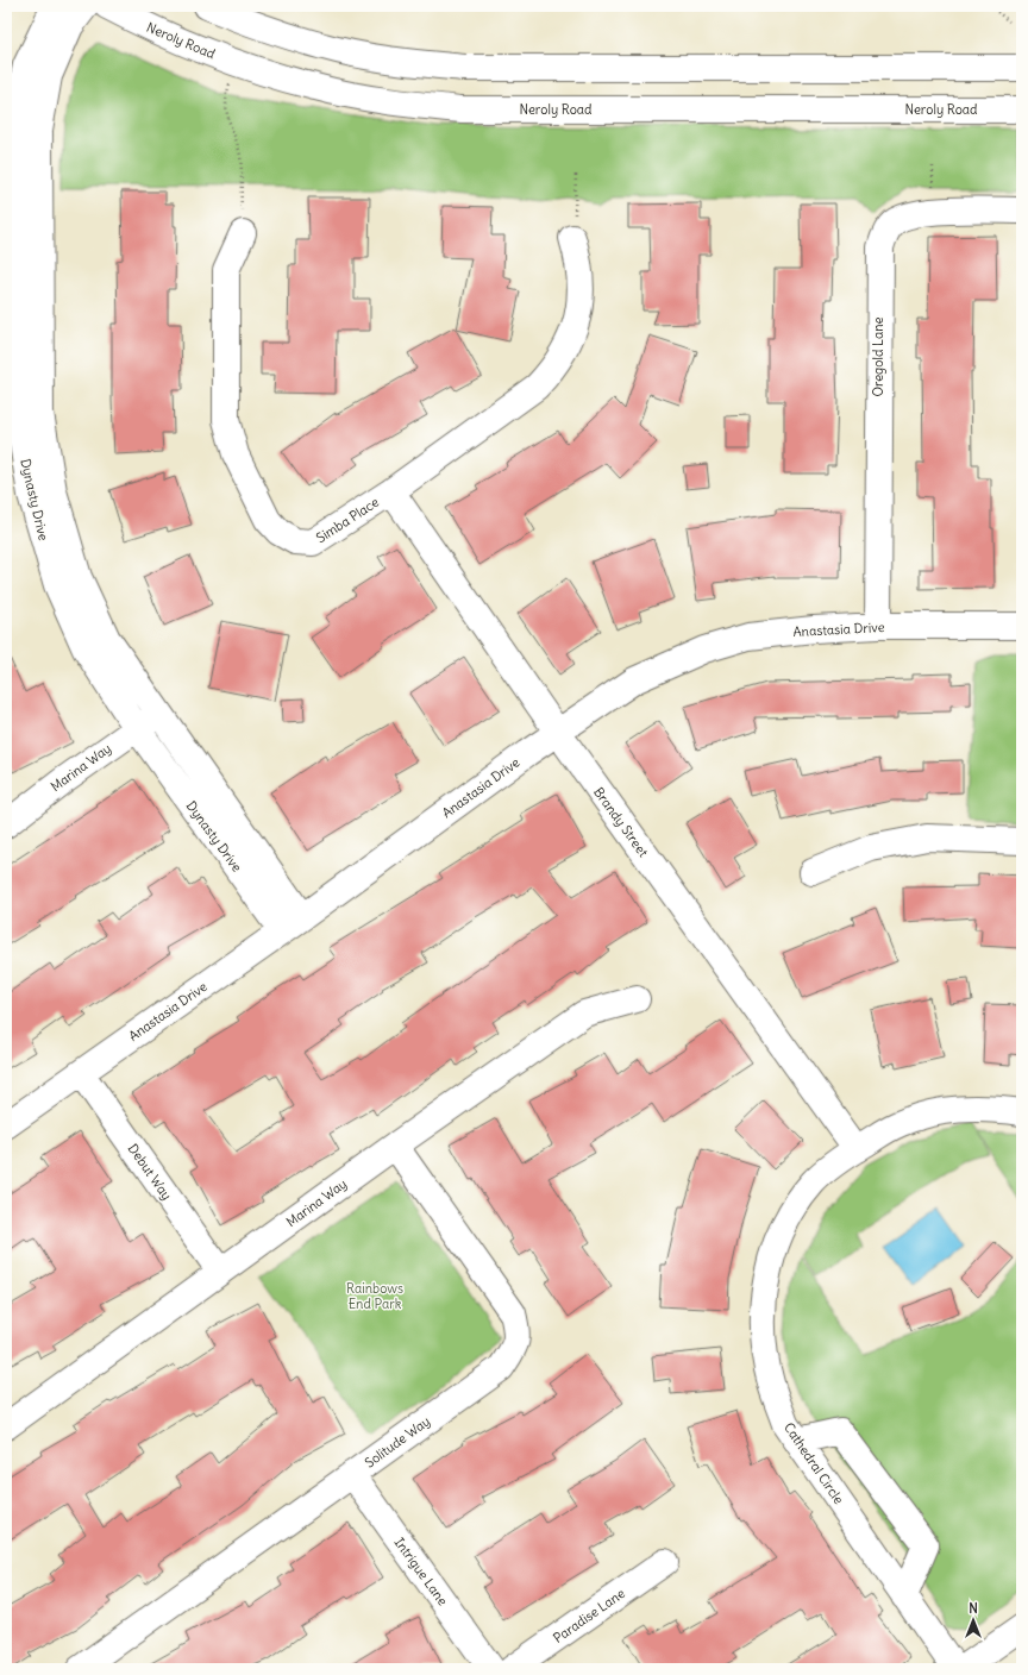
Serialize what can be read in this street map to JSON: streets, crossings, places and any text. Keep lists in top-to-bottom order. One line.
{"streets":{"street":["Neroly Road","Oregold Lane","Dynasty Drive","Simba Place","Anastasia Drive","Marina Way","Brandy Street","Debut Way","Solitude Way","Cathedral Circle","Intrigue Lane","Paradise Lane"]},"crossings":[["Oregold Lane","Anastasia Drive"],["Dynasty Drive","Anastasia Drive"],["Dynasty Drive","Marina Way"],["Simba Place","Brandy Street"],["Anastasia Drive","Brandy Street"],["Anastasia Drive","Debut Way"],["Marina Way","Debut Way"],["Marina Way","Solitude Way"],["Brandy Street","Cathedral Circle"],["Solitude Way","Intrigue Lane"]],"parks":["Rainbows End Park"],"north":"top"}
